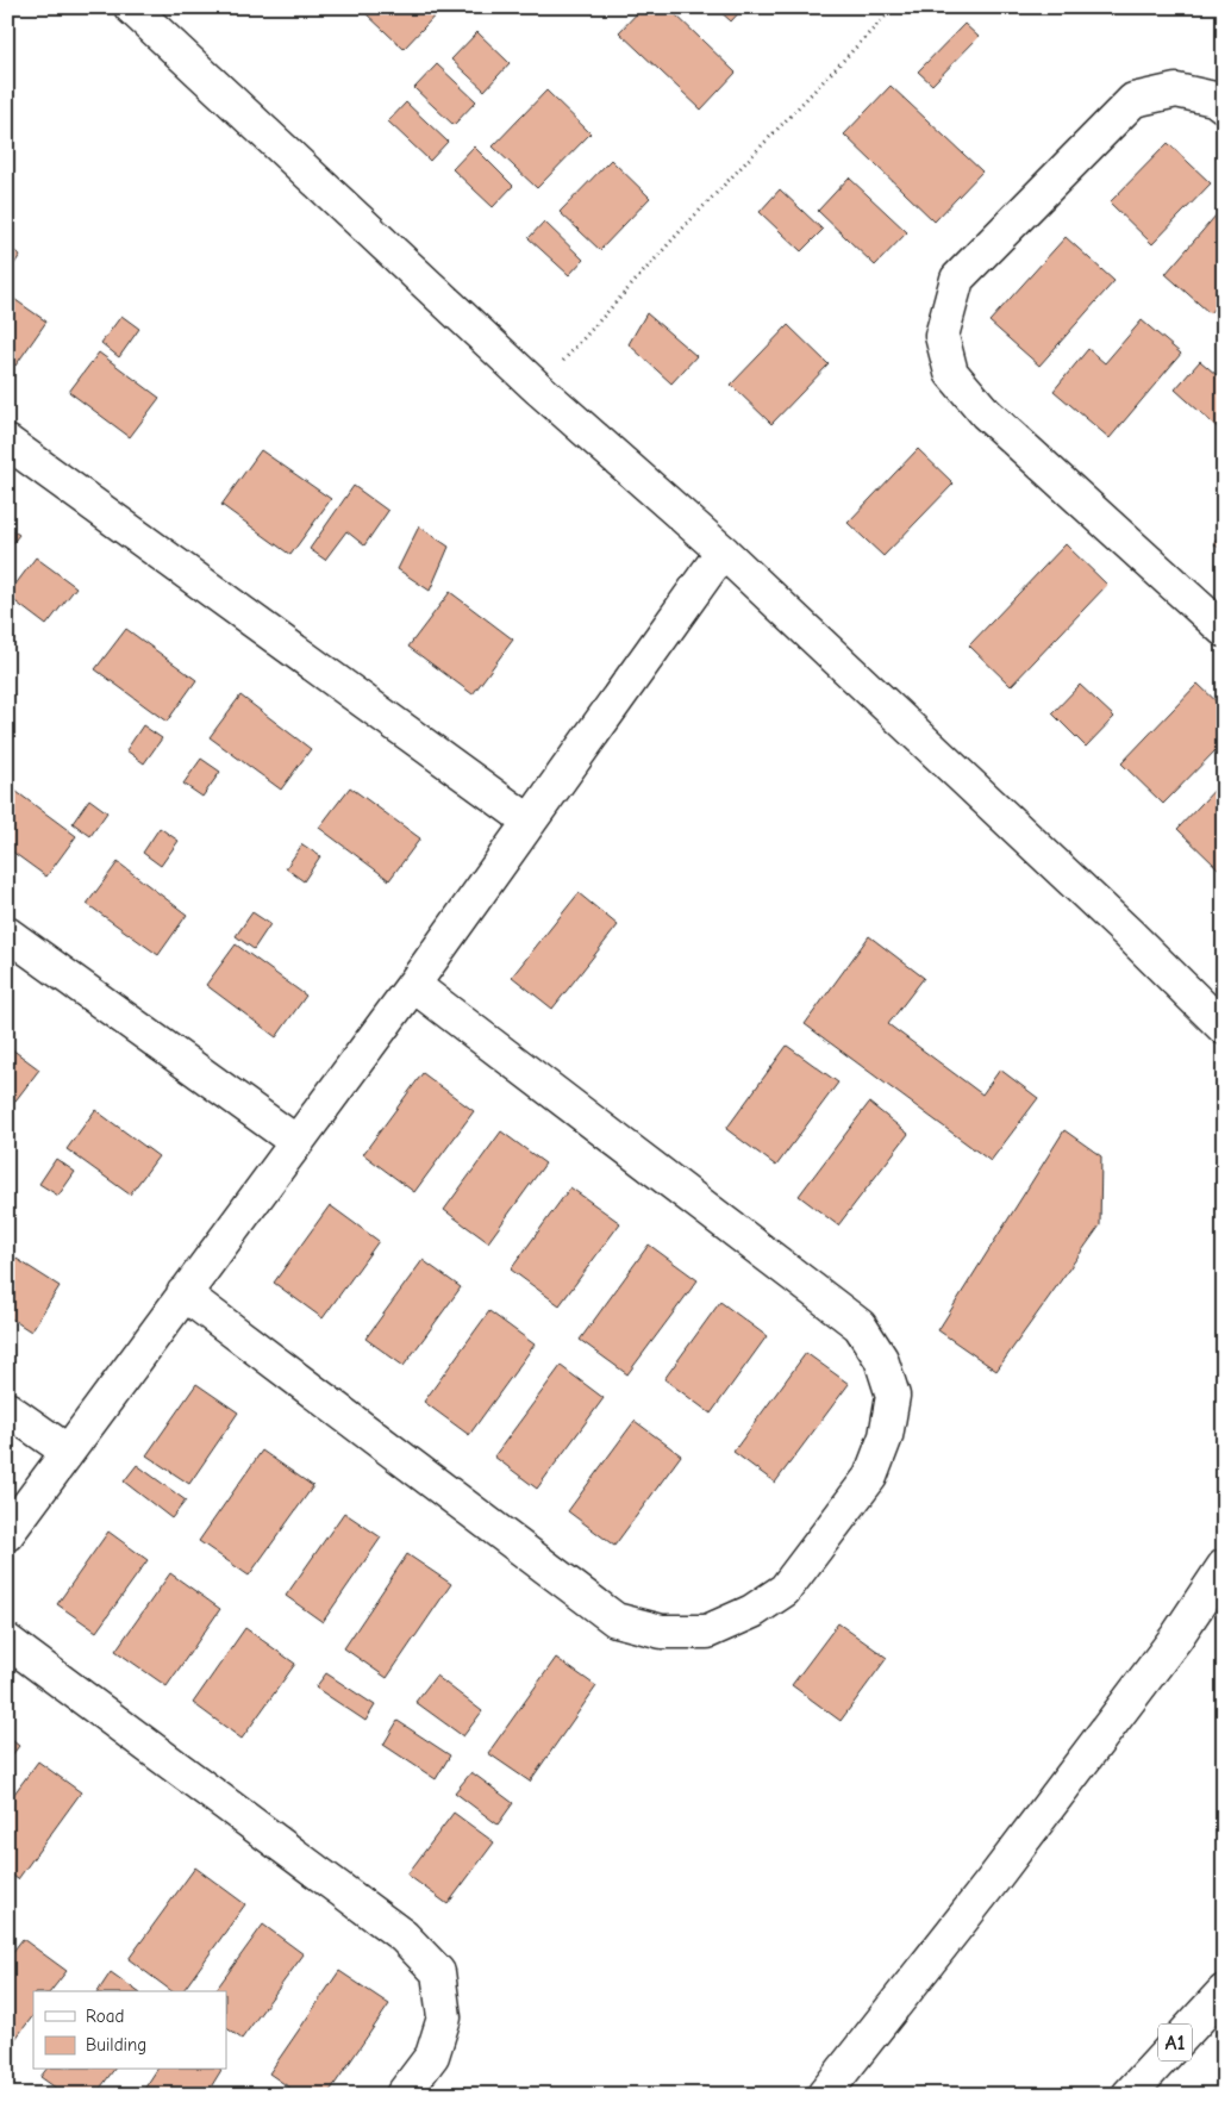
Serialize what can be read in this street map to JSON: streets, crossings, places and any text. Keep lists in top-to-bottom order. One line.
{"streets":{"main road":["A1"]},"legend":["Road","Building"]}
